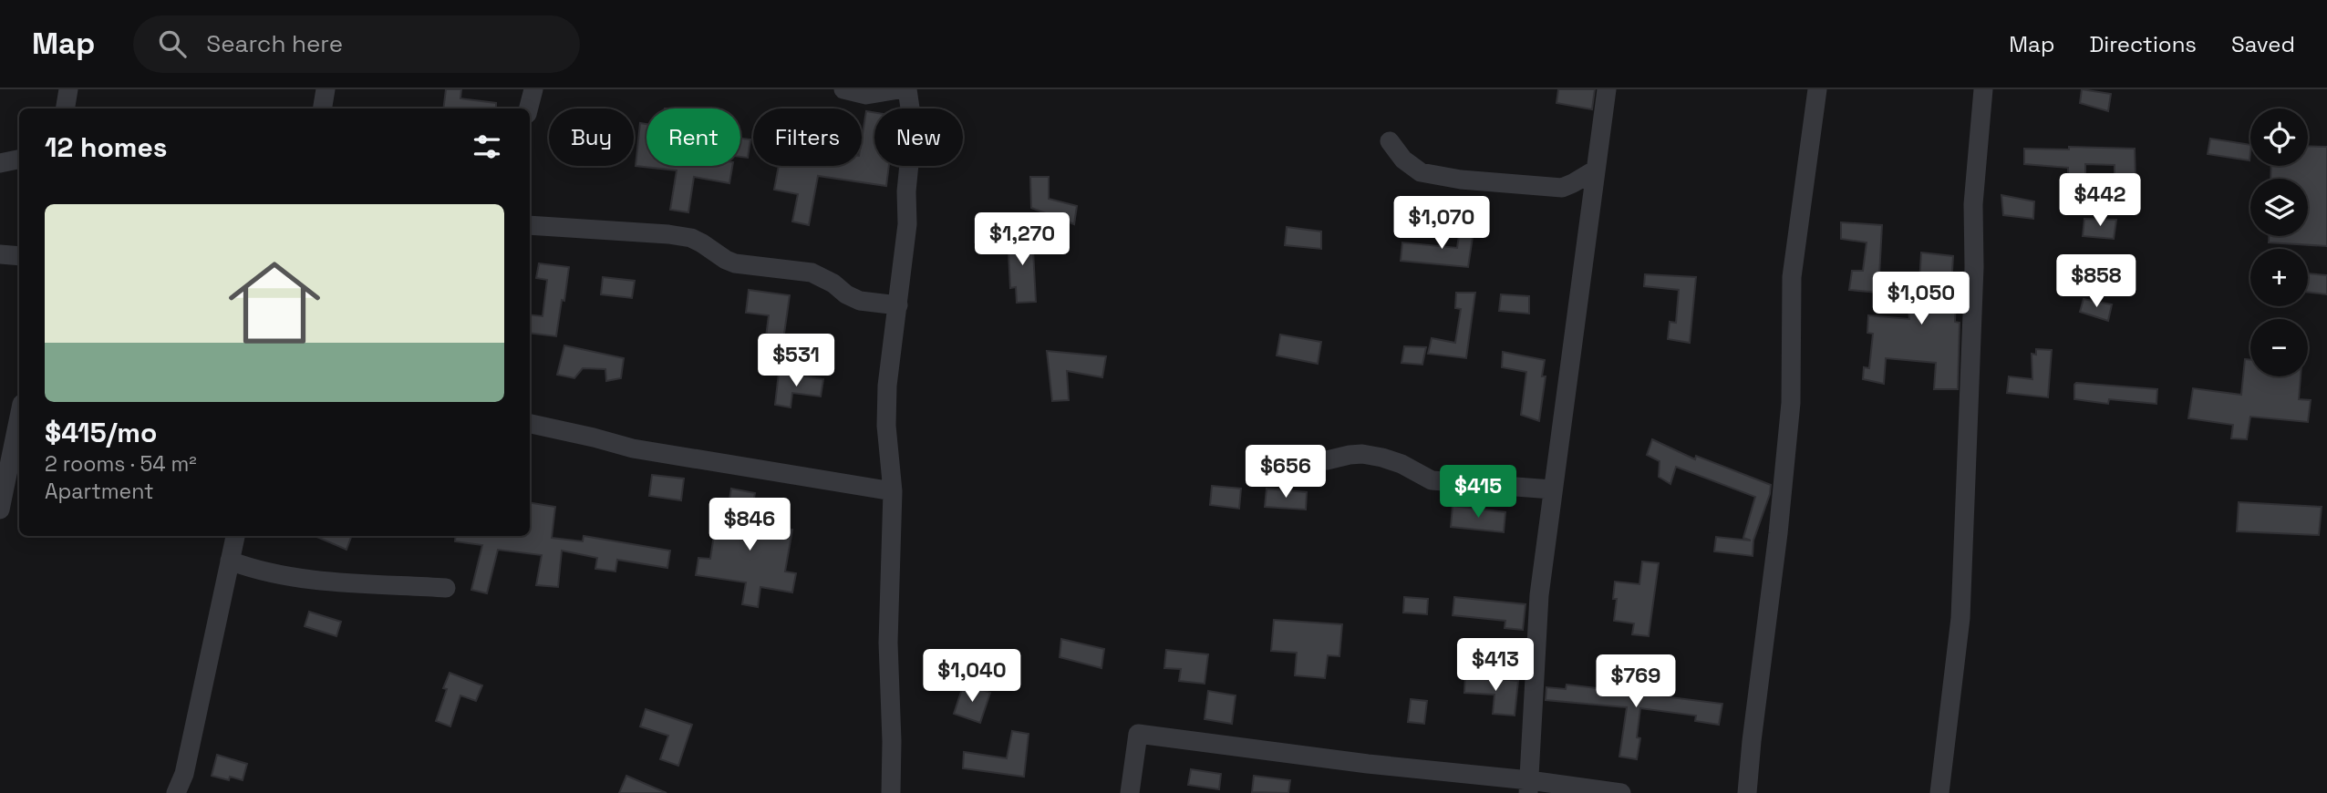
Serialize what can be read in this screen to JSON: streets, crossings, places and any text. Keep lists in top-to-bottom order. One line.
{"page":{"header":"Map","search":"Search here","nav":["Map","Directions","Saved"],"map_buttons":["+","−"],"chip":["Buy","Rent","Filters","New"],"heading":"12 homes","price":["$442","$1,070","$1,270","$858","$1,050","$531","$656","$415","$846","$413","$1,040","$769"],"list":[{"name":"$415/mo","note":"2 rooms · 54 m² · Apartment"}]}}
